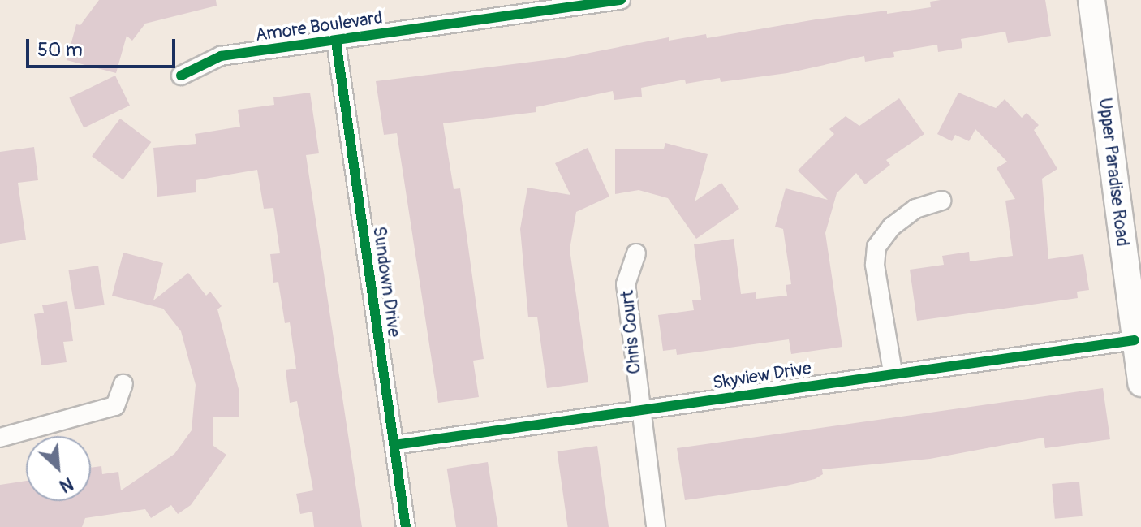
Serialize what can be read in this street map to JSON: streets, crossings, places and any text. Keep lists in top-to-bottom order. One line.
{"streets":{"main road":["Upper Paradise Road"],"street":["Amore Boulevard","Sundown Drive","Chris Court","Skyview Drive"]},"crossings":[["Amore Boulevard","Sundown Drive"],["Upper Paradise Road","Skyview Drive"],["Sundown Drive","Skyview Drive"],["Chris Court","Skyview Drive"]],"scale_bar":"50 m","north":"bottom right"}
